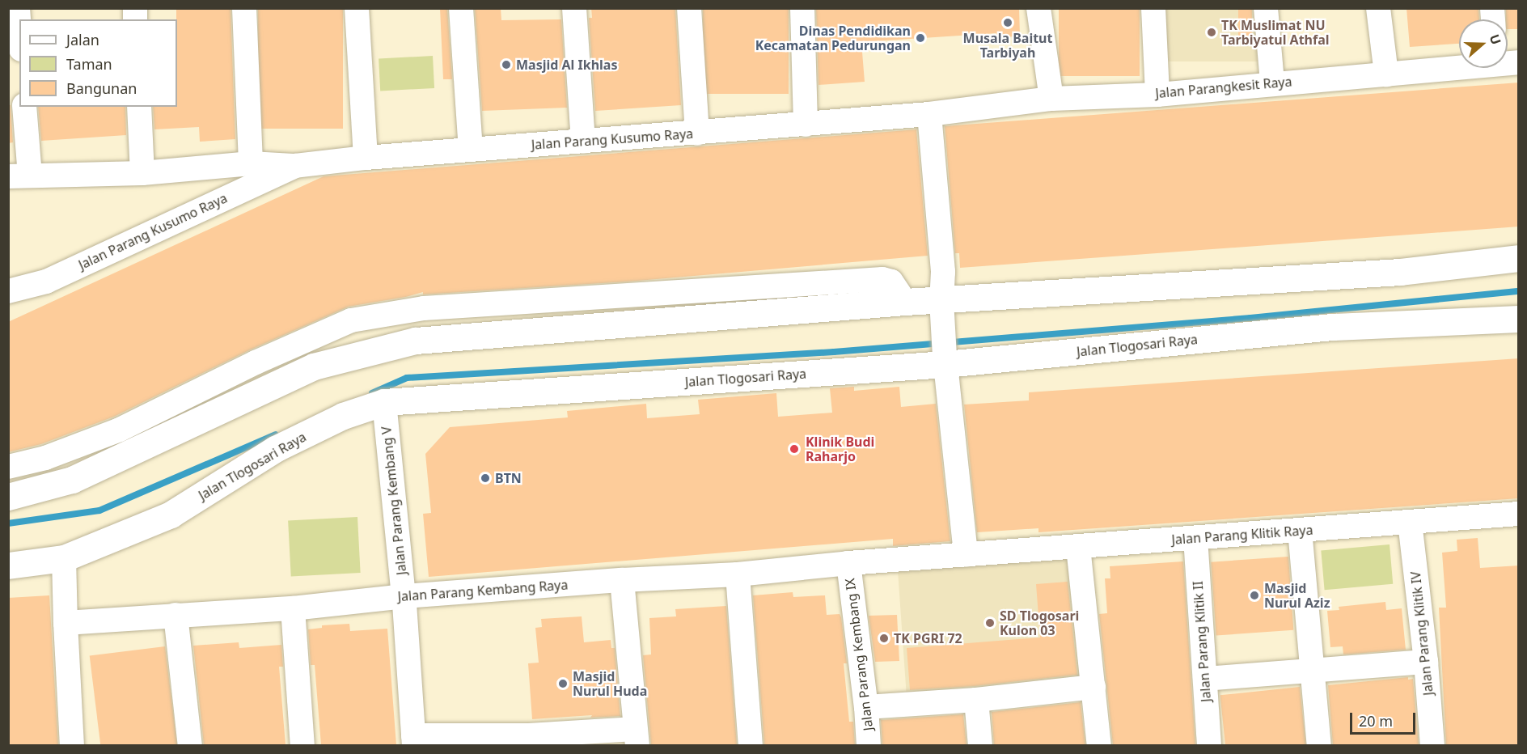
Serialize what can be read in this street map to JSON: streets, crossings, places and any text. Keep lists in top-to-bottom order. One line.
{"streets":{"street":["Jalan Parangkesit Raya","Jalan Parang Kusumo Raya","Jalan Tlogosari Raya","Jalan Parang Kembang V","Jalan Parang Klitik Raya","Jalan Parang Kembang Raya","Jalan Parang Klitik IV","Jalan Parang Klitik II","Jalan Parang Kembang IX"]},"crossings":[["Jalan Parangkesit Raya","Jalan Parang Kusumo Raya"],["Jalan Tlogosari Raya","Jalan Parang Kembang V"],["Jalan Parang Kembang V","Jalan Parang Kembang Raya"],["Jalan Parang Klitik Raya","Jalan Parang Kembang Raya"],["Jalan Parang Klitik Raya","Jalan Parang Klitik IV"],["Jalan Parang Klitik Raya","Jalan Parang Klitik II"],["Jalan Parang Kembang Raya","Jalan Parang Kembang IX"]],"places":["Musala Baitut Tarbiyah","TK Muslimat NU Tarbiyatul Athfal","Dinas Pendidikan Kecamatan Pedurungan","Masjid Al Ikhlas","Klinik Budi Raharjo","BTN","Masjid Nurul Aziz","SD Tlogosari Kulon 03","TK PGRI 72","Masjid Nurul Huda"],"legend":["Jalan","Taman","Bangunan"],"scale_bar":"20 m","north":"right"}
